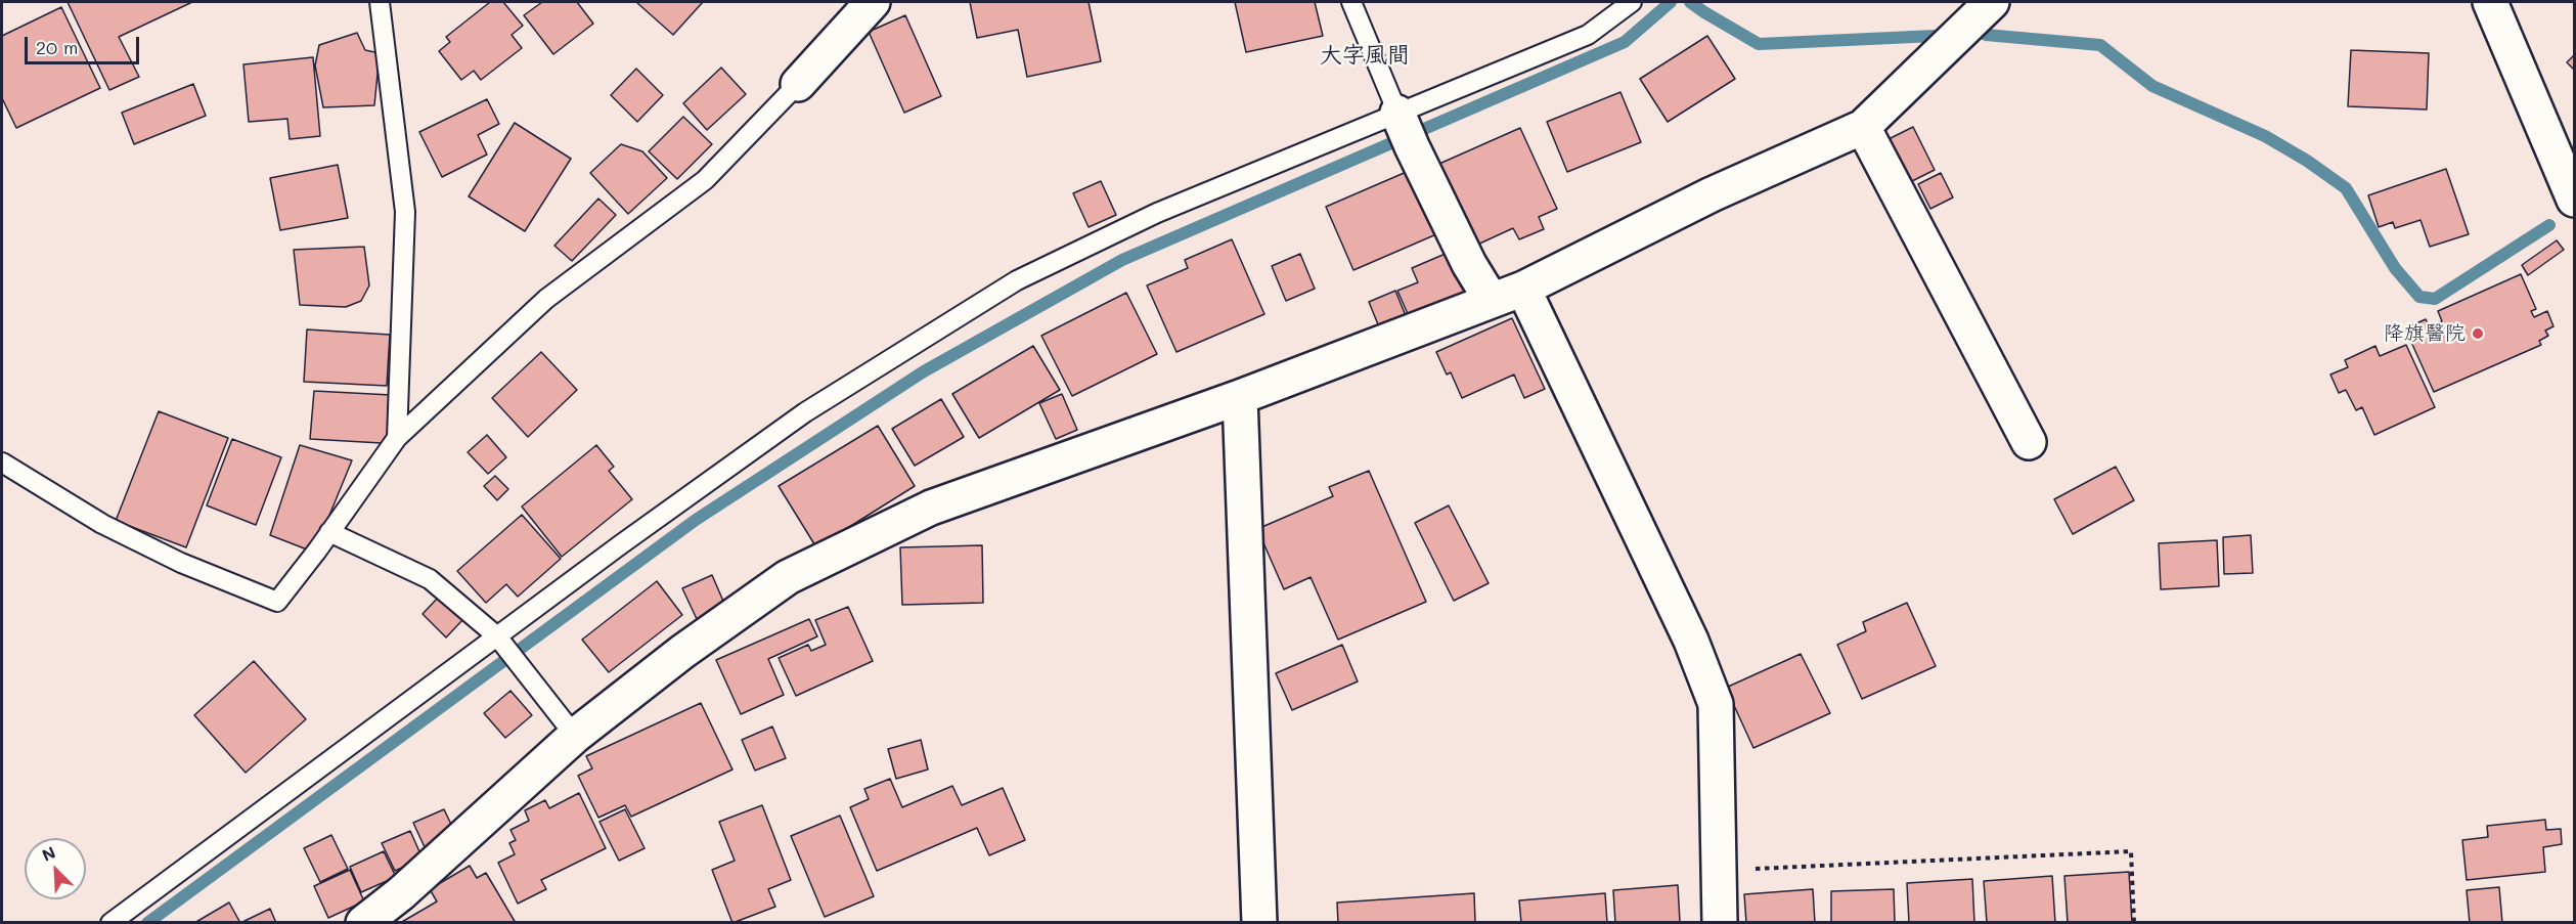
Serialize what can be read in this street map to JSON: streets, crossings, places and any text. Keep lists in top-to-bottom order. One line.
{"districts":["大字風間"],"places":["降旗醫院"],"scale_bar":"20 m","north":"top left"}
